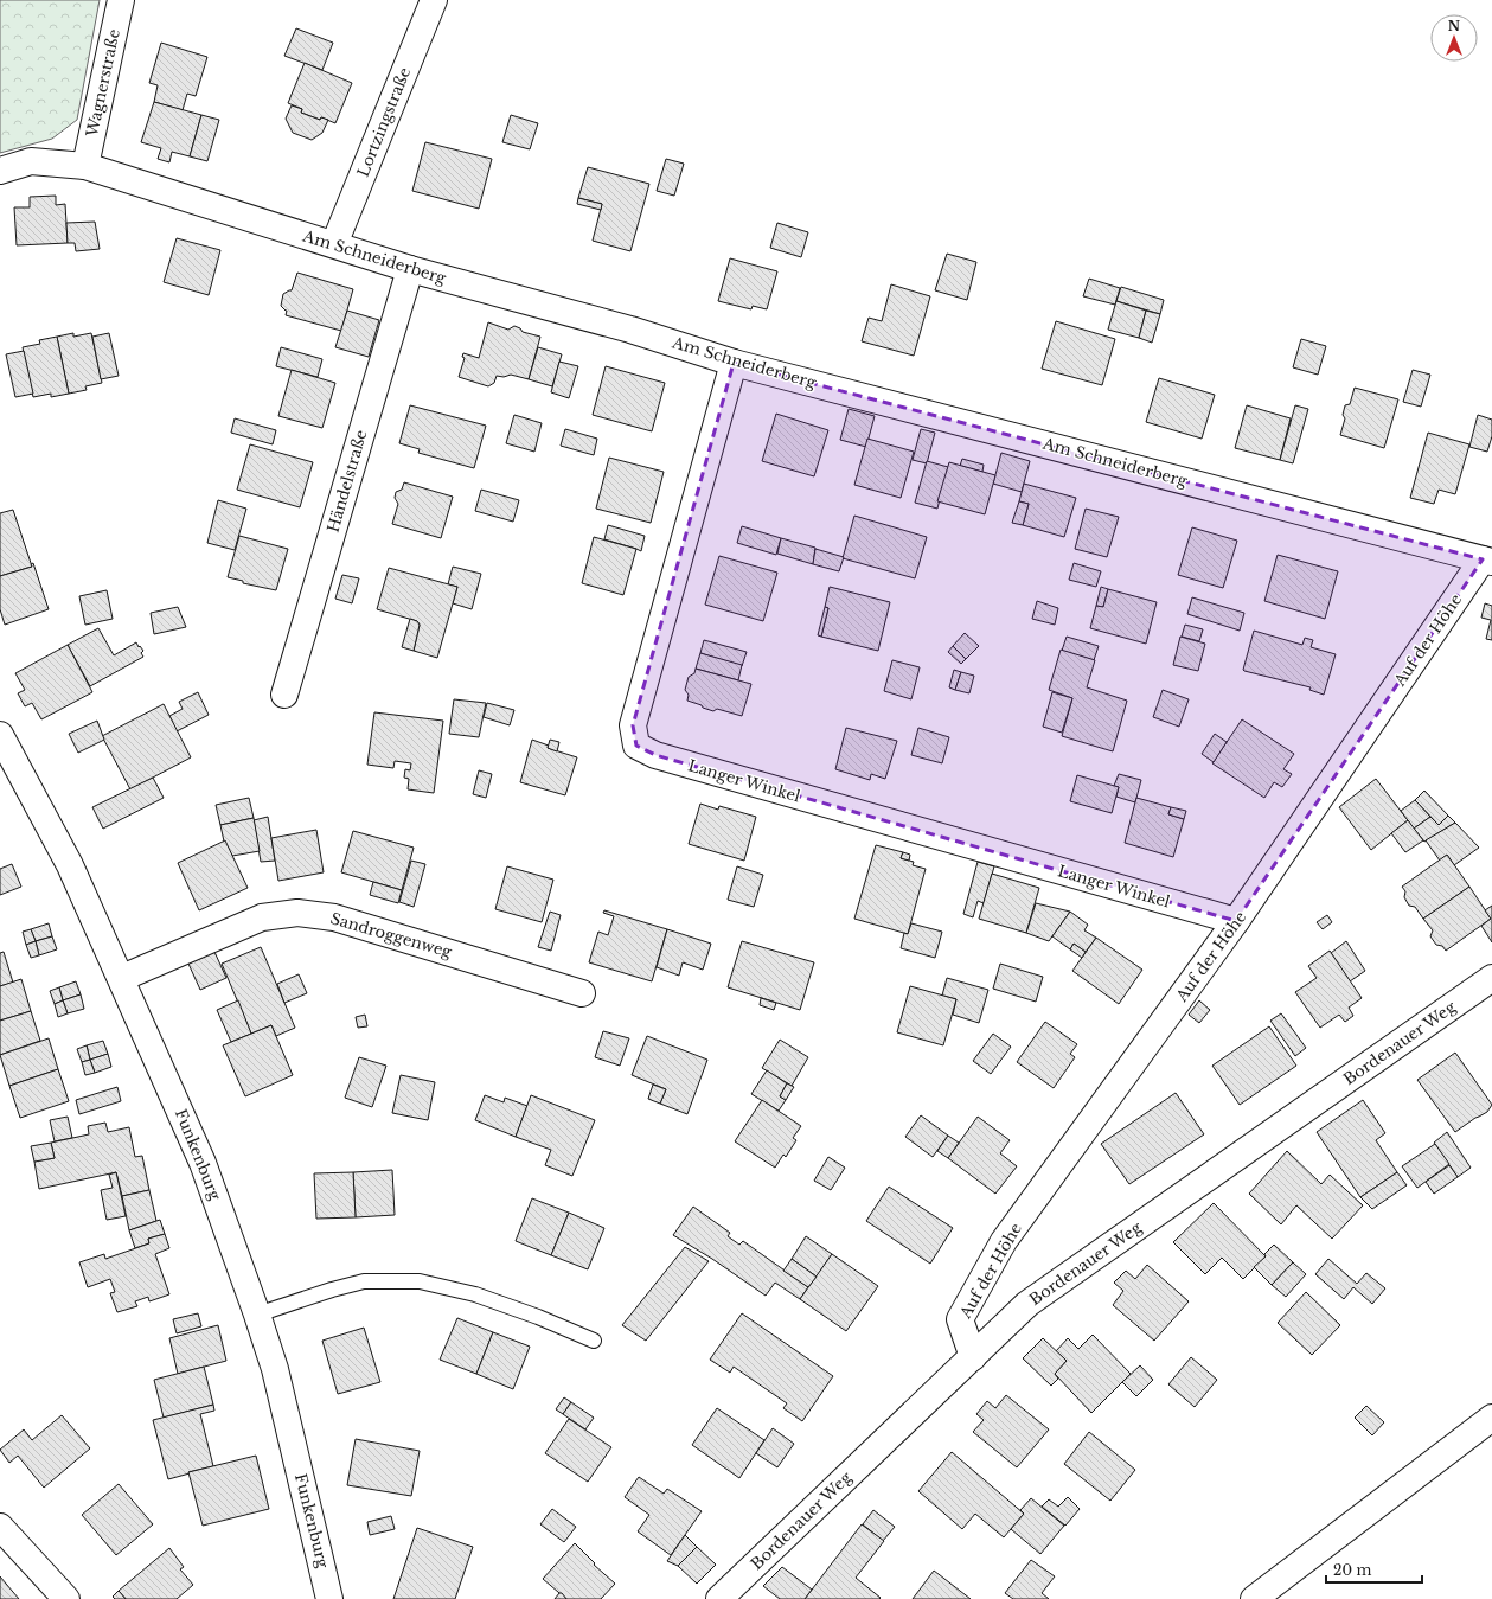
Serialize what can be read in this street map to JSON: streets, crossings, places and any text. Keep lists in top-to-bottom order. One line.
{"streets":{"street":["Wagnerstraße","Lortzingstraße","Am Schneiderberg","Händelstraße","Auf der Höhe","Langer Winkel","Sandroggenweg","Bordenauer Weg","Funkenburg"]},"crossings":[["Wagnerstraße","Am Schneiderberg"],["Lortzingstraße","Am Schneiderberg"],["Am Schneiderberg","Händelstraße"],["Am Schneiderberg","Auf der Höhe"],["Am Schneiderberg","Langer Winkel"],["Auf der Höhe","Langer Winkel"],["Auf der Höhe","Bordenauer Weg"],["Sandroggenweg","Funkenburg"]],"scale_bar":"20 m","north":"top"}
